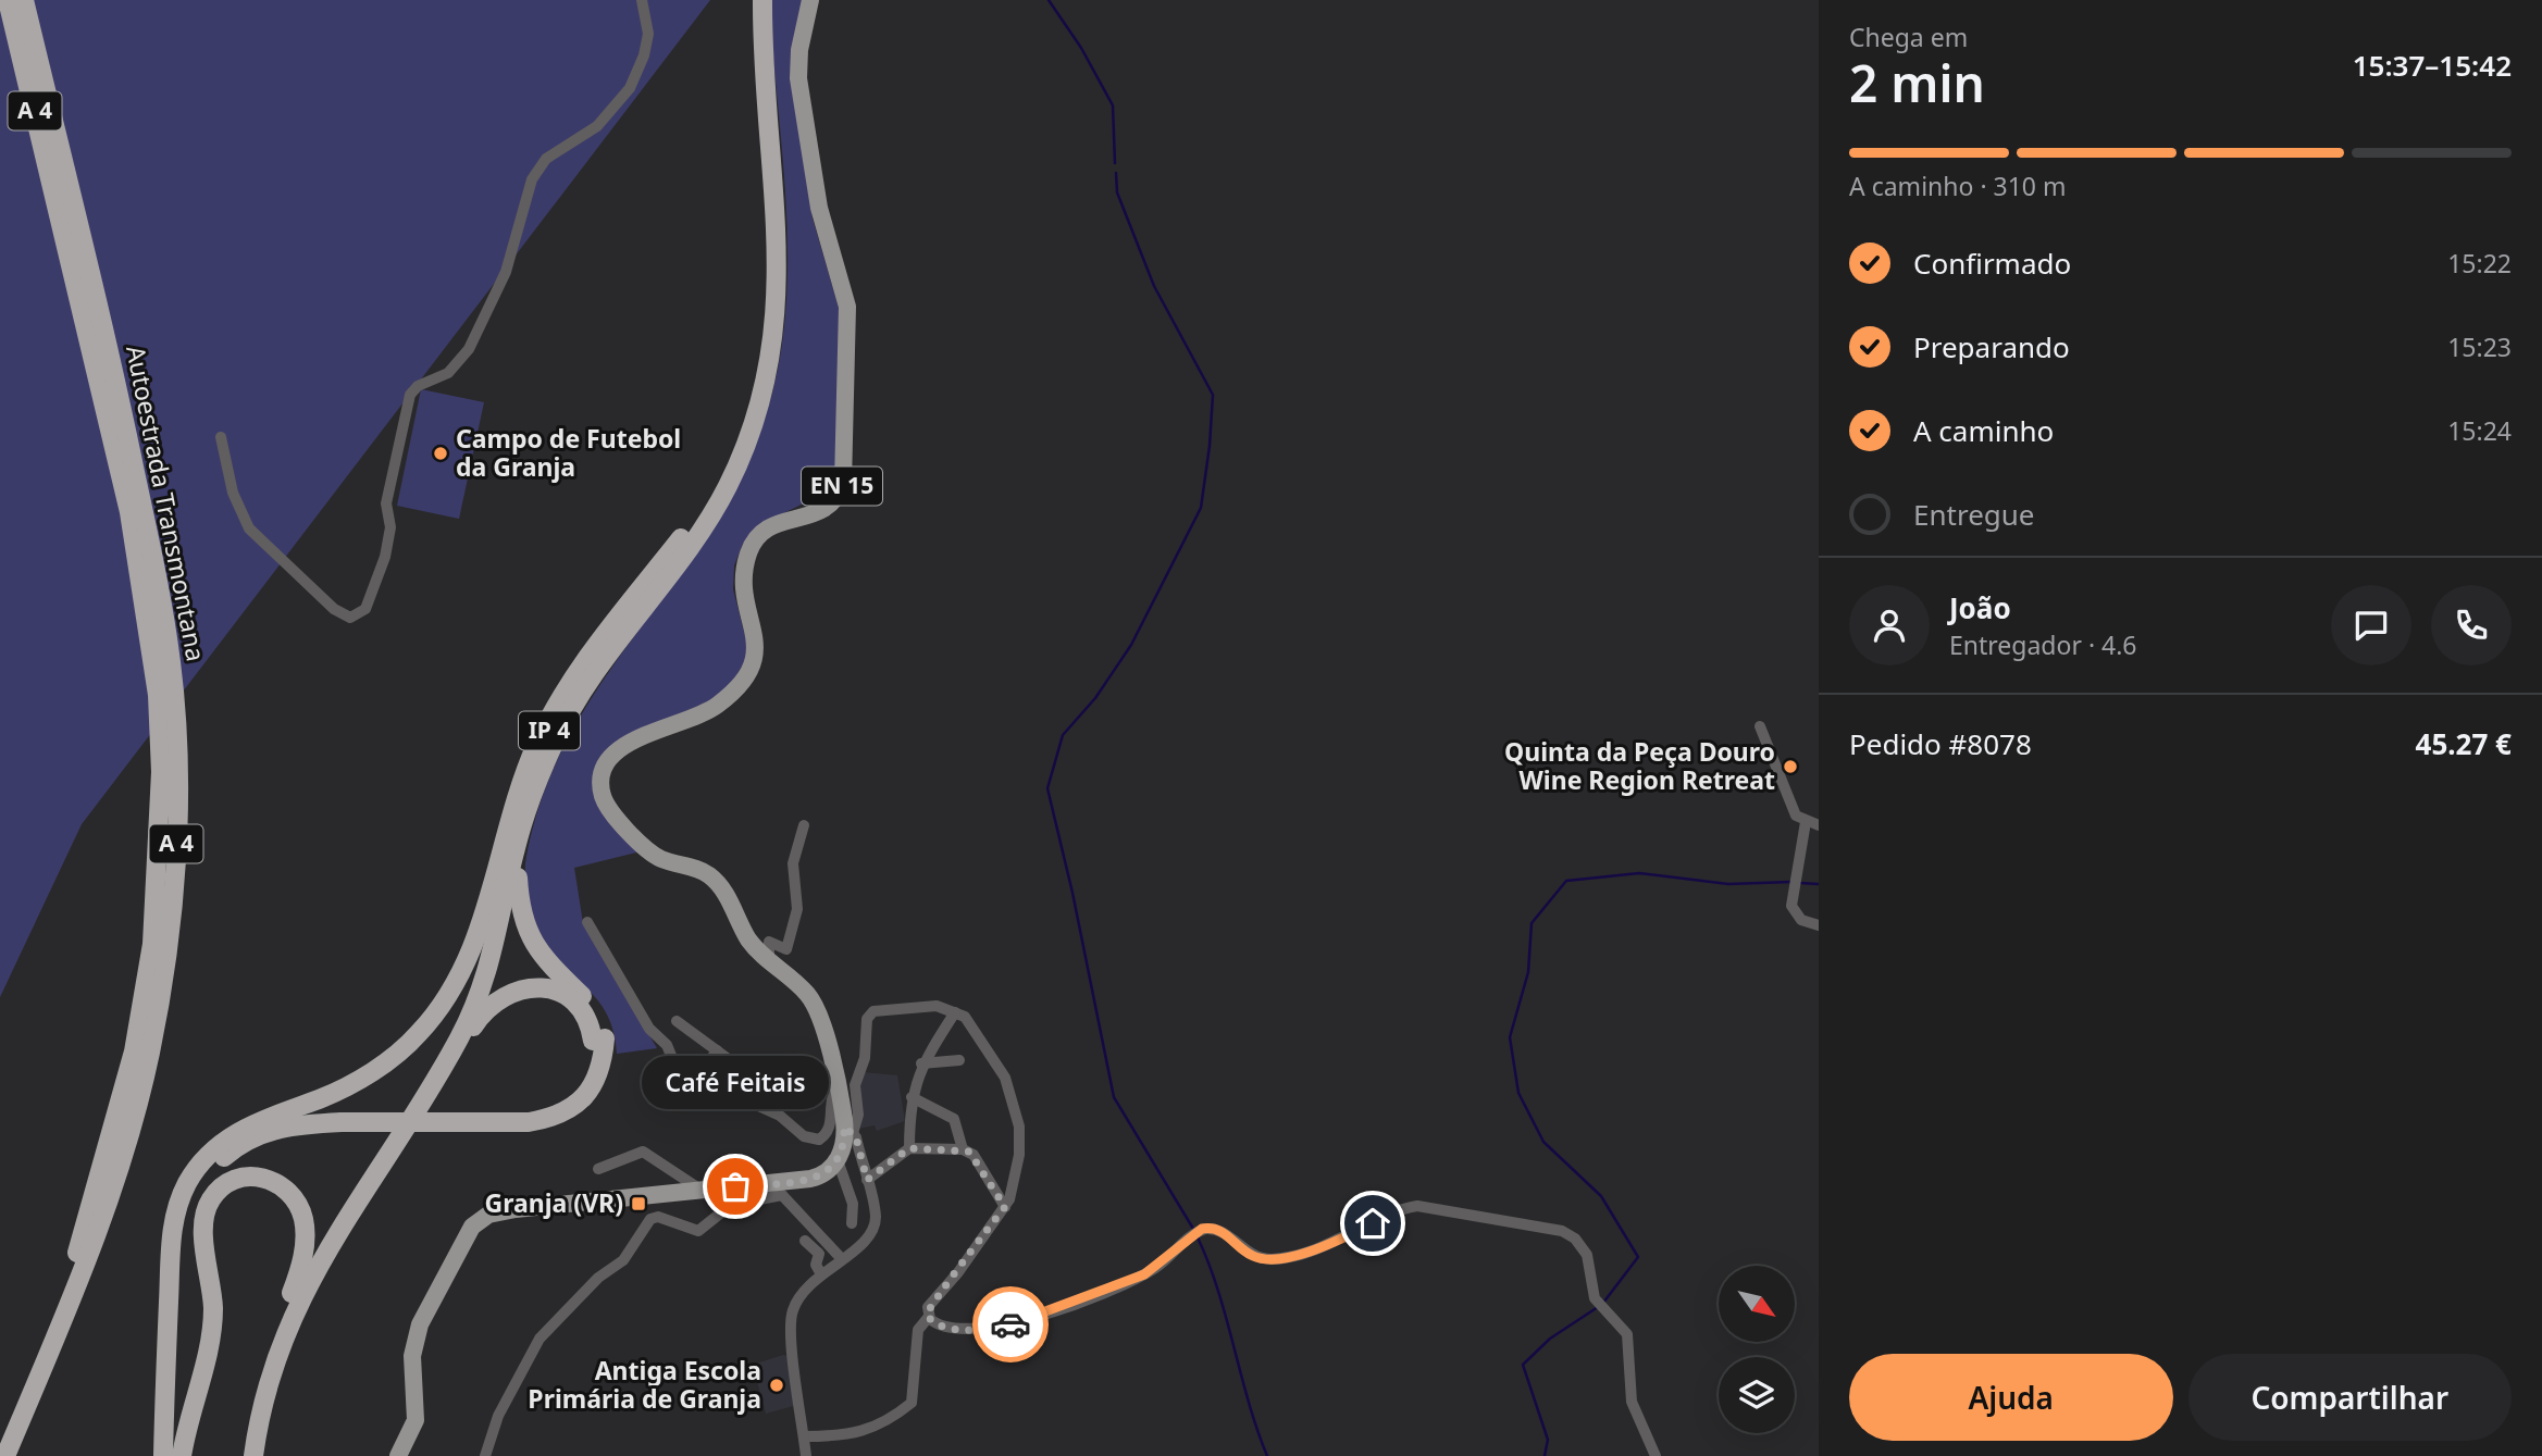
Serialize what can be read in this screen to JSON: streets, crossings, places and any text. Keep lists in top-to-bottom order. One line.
{"streets":{"highway":["A 4","Autoestrada Transmontana","IP 4"],"main road":["EN 15"]},"places":{"other":["Campo de Futebol da Granja","Quinta da Peça Douro Wine Region Retreat","Café Feitais","Antiga Escola Primária de Granja"],"transit":["Granja (VR)"]},"north":"bottom right","page":{"heading":["2 min","Chega em","15:37–15:42"],"panel":["João","Entregador · 4.6","Pedido #8078","45.27 €"],"bar":"A caminho · 310 m","list":[["Confirmado","15:22"],["Preparando","15:23"],["A caminho","15:24"],"Entregue"],"bubble":"Café Feitais","buttons":["Ajuda","Compartilhar"]}}
